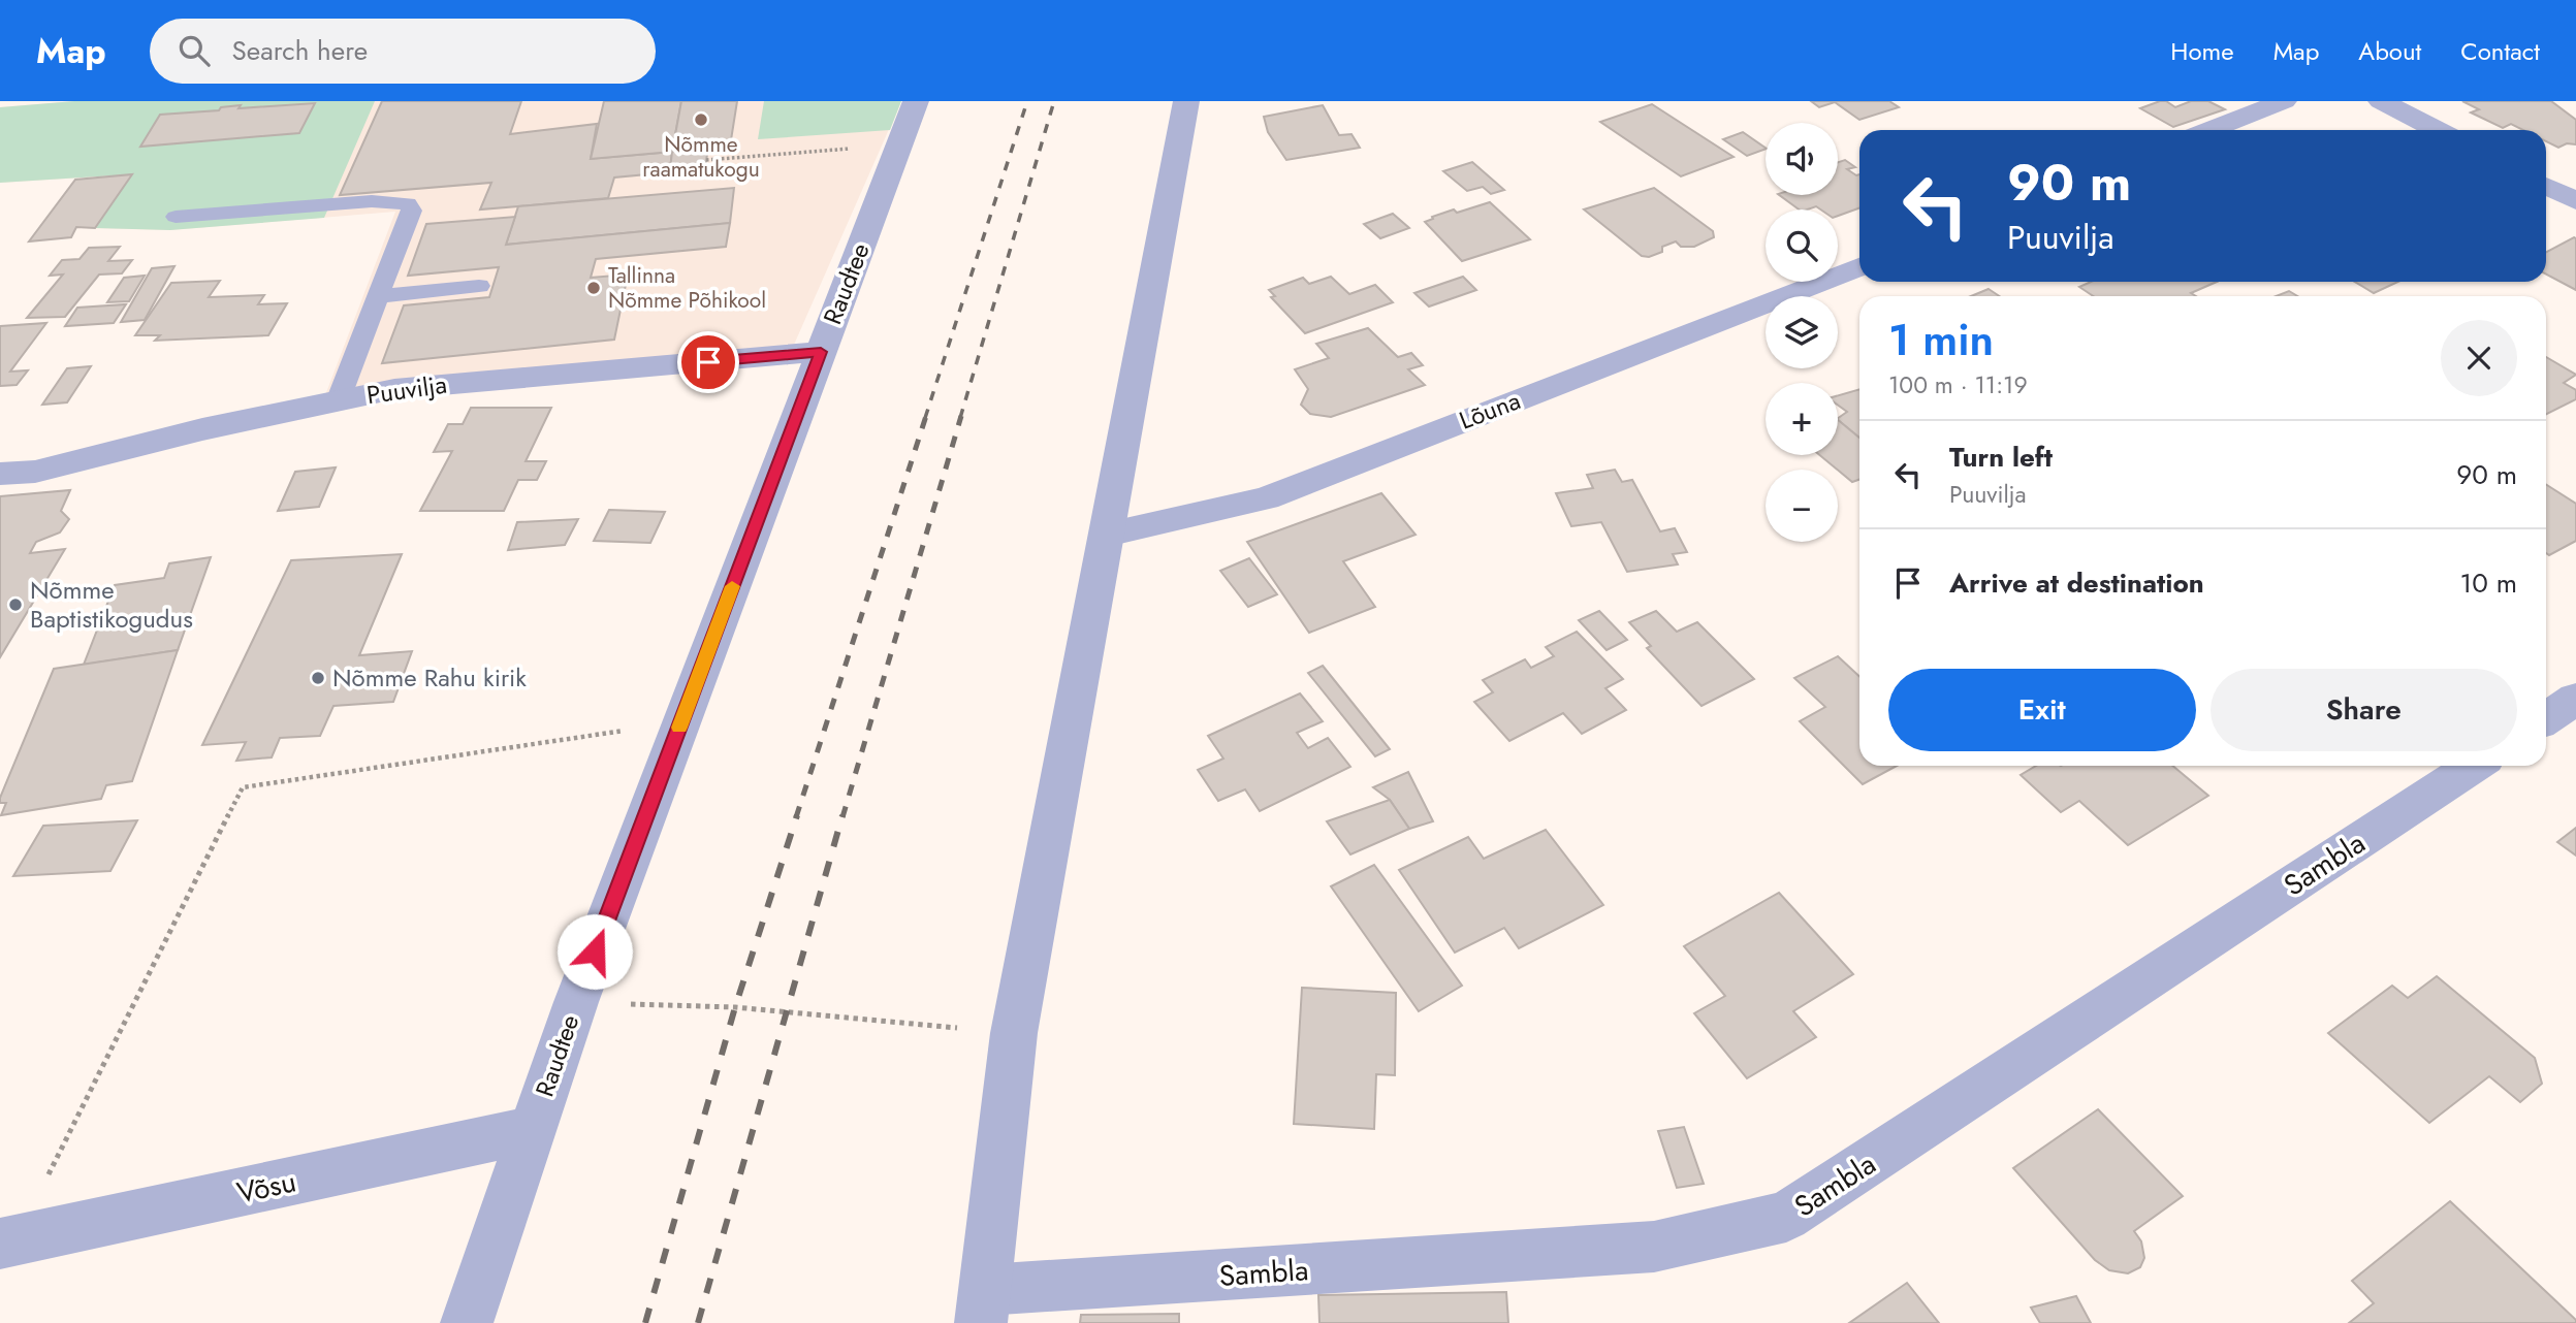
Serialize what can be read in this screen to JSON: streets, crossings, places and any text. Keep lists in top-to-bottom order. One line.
{"streets":{"street":["Raudtee","Puuvilja","Lõuna","Sambla","Võsu"]},"crossings":[["Raudtee","Puuvilja"],["Raudtee","Võsu"]],"places":["Nõmme raamatukogu","Tallinna Nõmme Põhikool","Nõmme Baptistikogudus","Nõmme Rahu kirik"],"page":{"header":"Map","search":"Search here","nav":["Home","Map","About","Contact"],"map_buttons":["+","−"],"turn":["90 m","Puuvilja"],"heading":["1 min","100 m · 11:19"],"list":[{"name":"Turn left","note":"Puuvilja","value":"90 m"},{"name":"Arrive at destination","value":"10 m"}],"buttons":["Exit","Share"]}}
